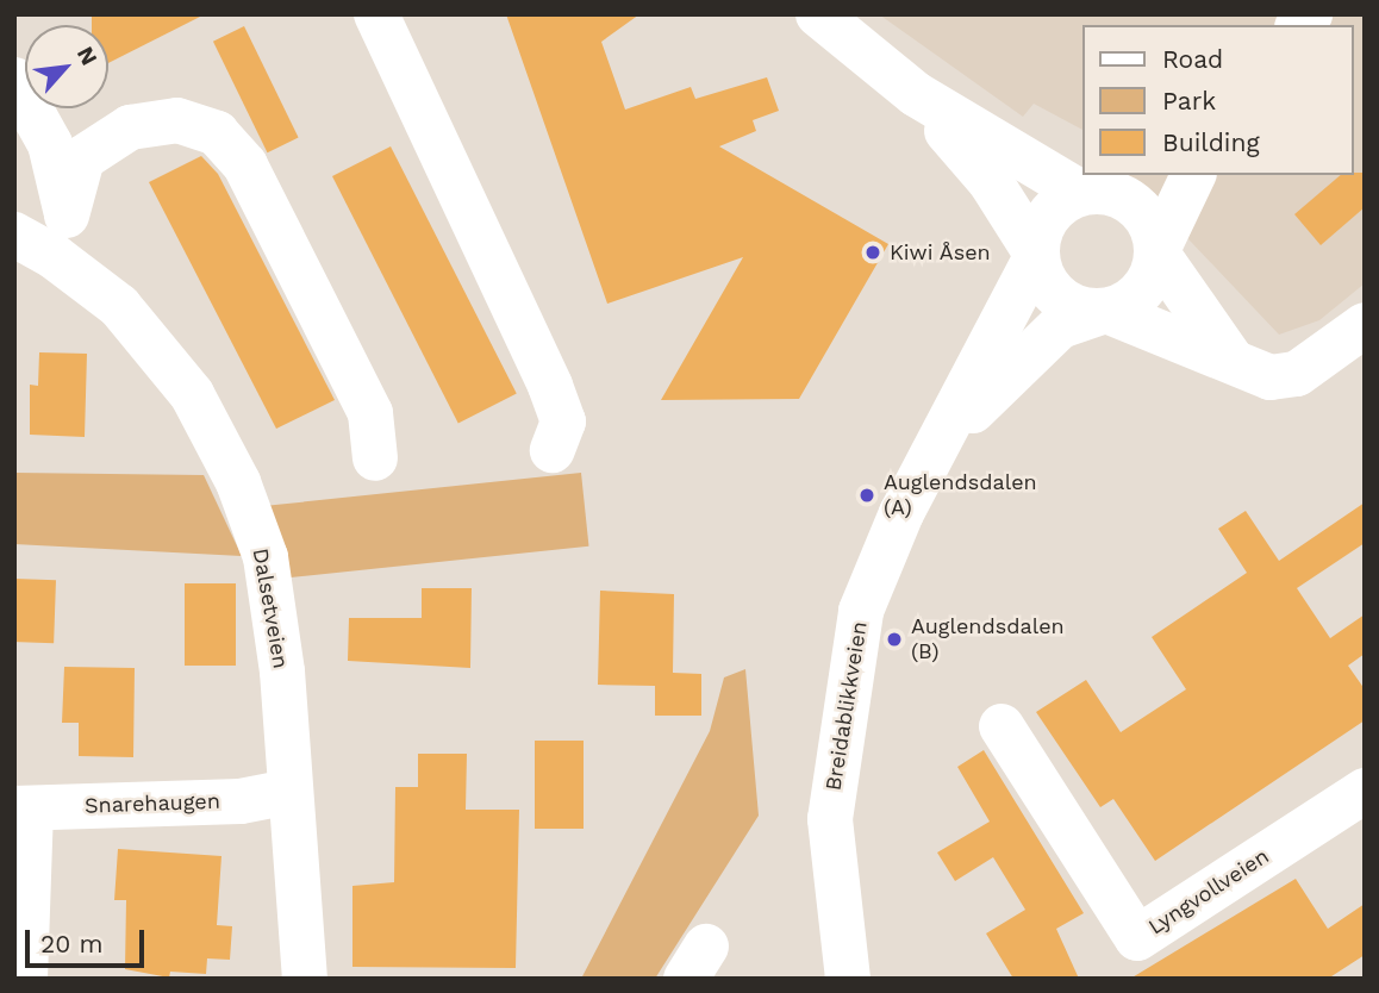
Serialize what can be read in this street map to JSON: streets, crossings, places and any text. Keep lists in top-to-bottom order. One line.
{"streets":{"street":["Dalsetveien","Breidablikkveien","Snarehaugen","Lyngvollveien"]},"crossings":[["Dalsetveien","Snarehaugen"]],"places":["Kiwi Åsen","Auglendsdalen (A)","Auglendsdalen (B)"],"legend":["Road","Park","Building"],"scale_bar":"20 m","north":"top right"}
